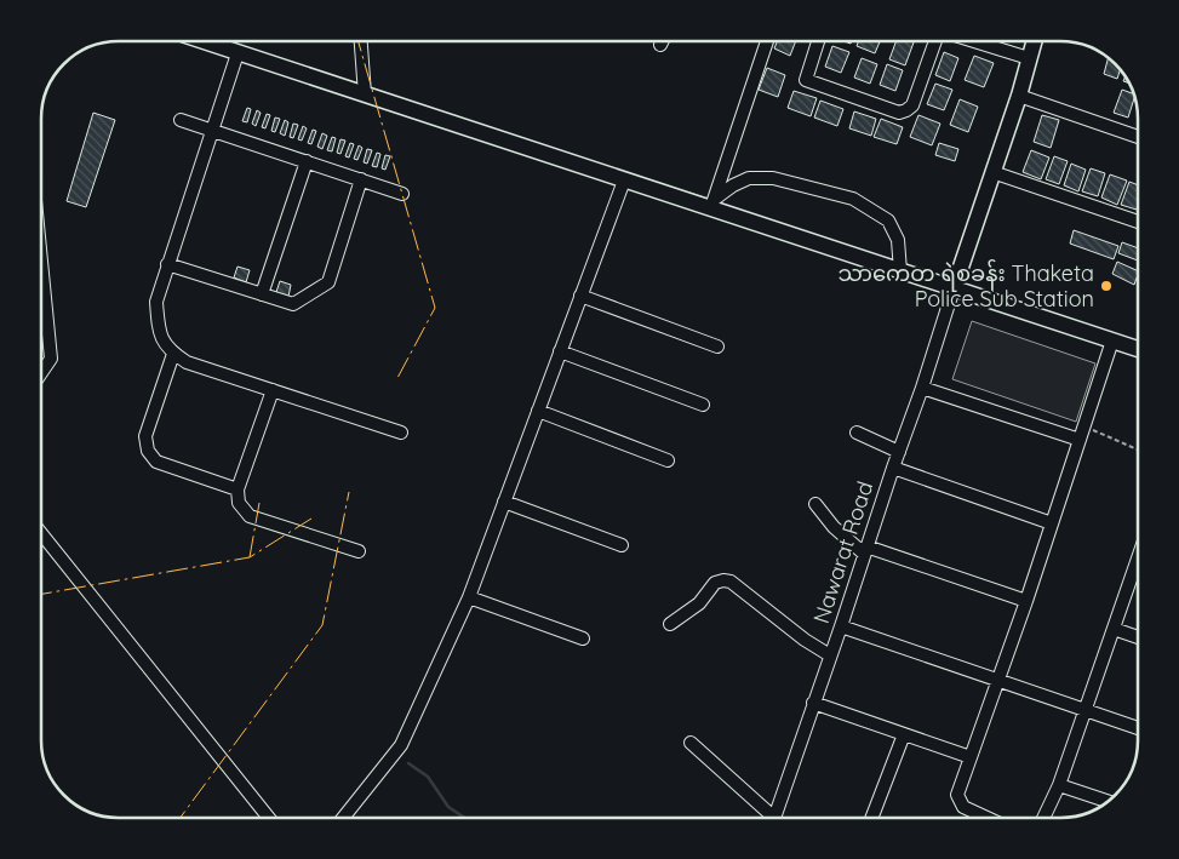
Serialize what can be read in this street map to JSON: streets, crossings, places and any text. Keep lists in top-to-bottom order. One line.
{"streets":{"street":["Nawarat Road"]},"places":["သာကေတ ရဲစခန်း Thaketa Police Sub Station"]}
